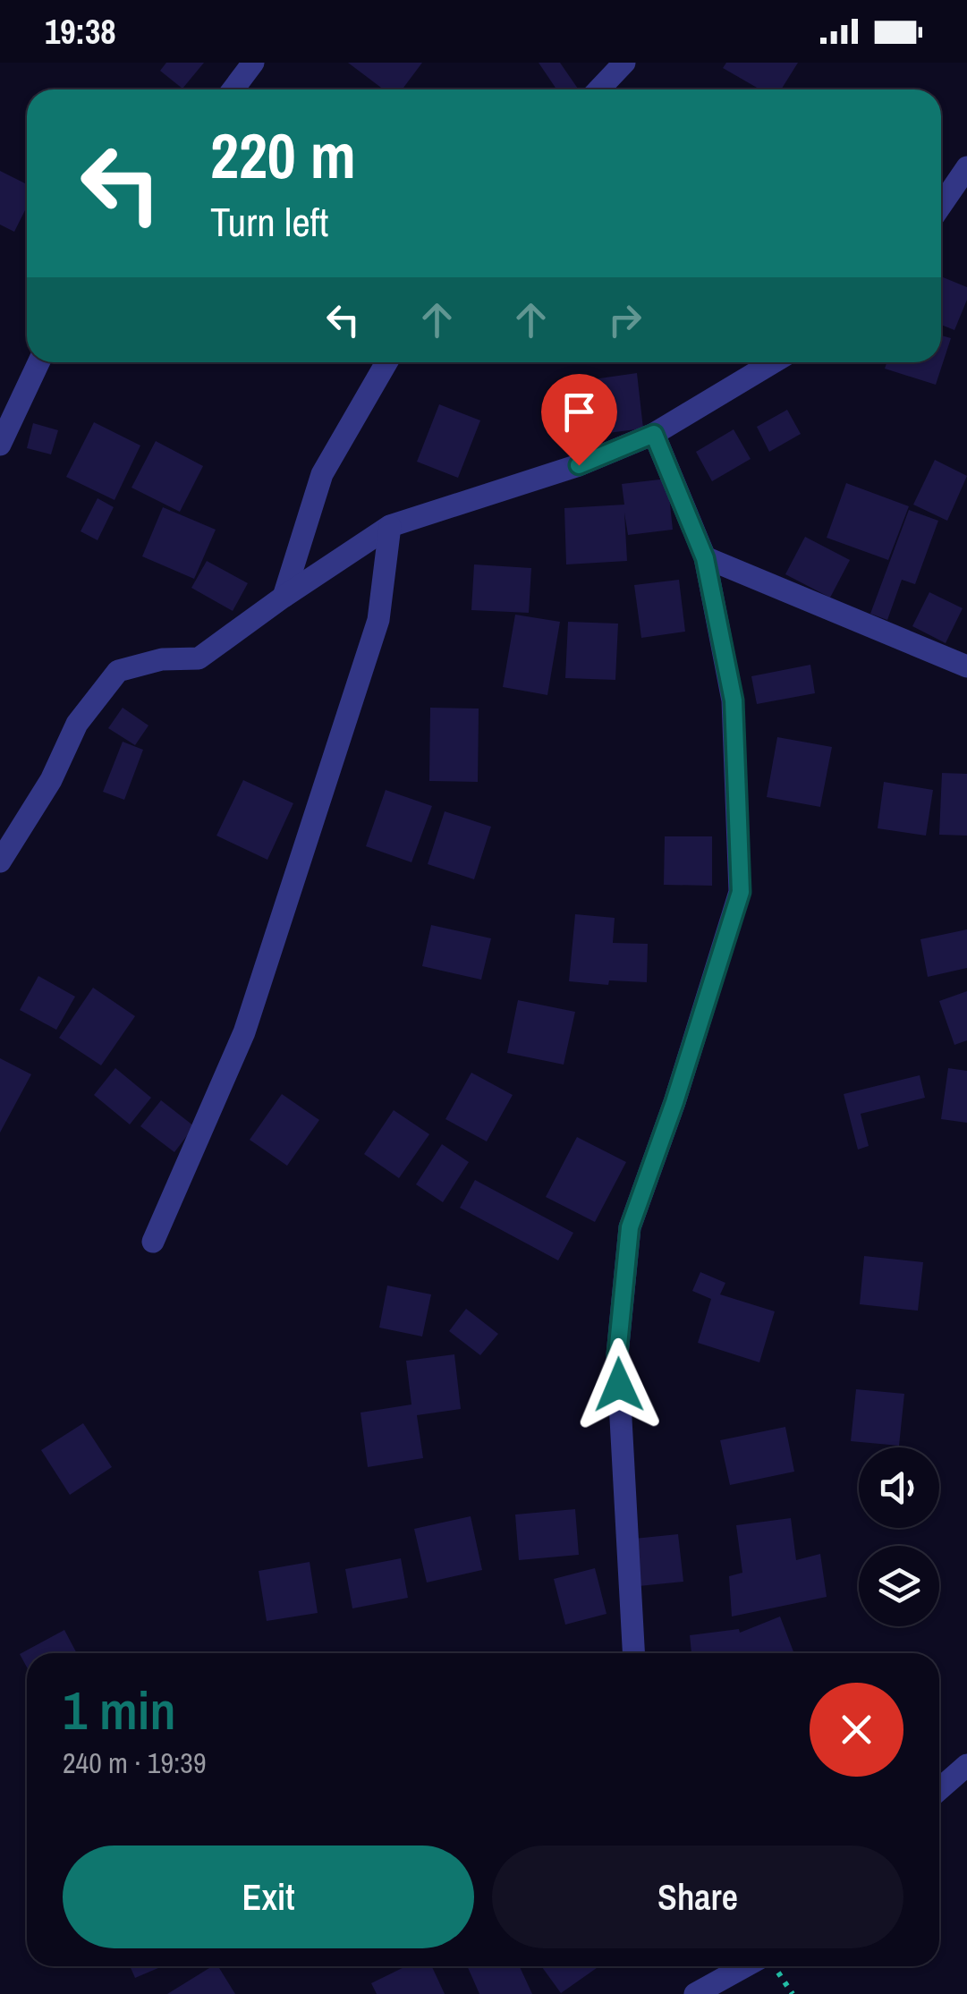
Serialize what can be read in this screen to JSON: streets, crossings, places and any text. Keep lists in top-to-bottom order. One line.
{"page":{"status":"19:38","turn":["220 m","Turn left"],"heading":["1 min","240 m · 19:39"],"buttons":["Exit","Share"]}}
